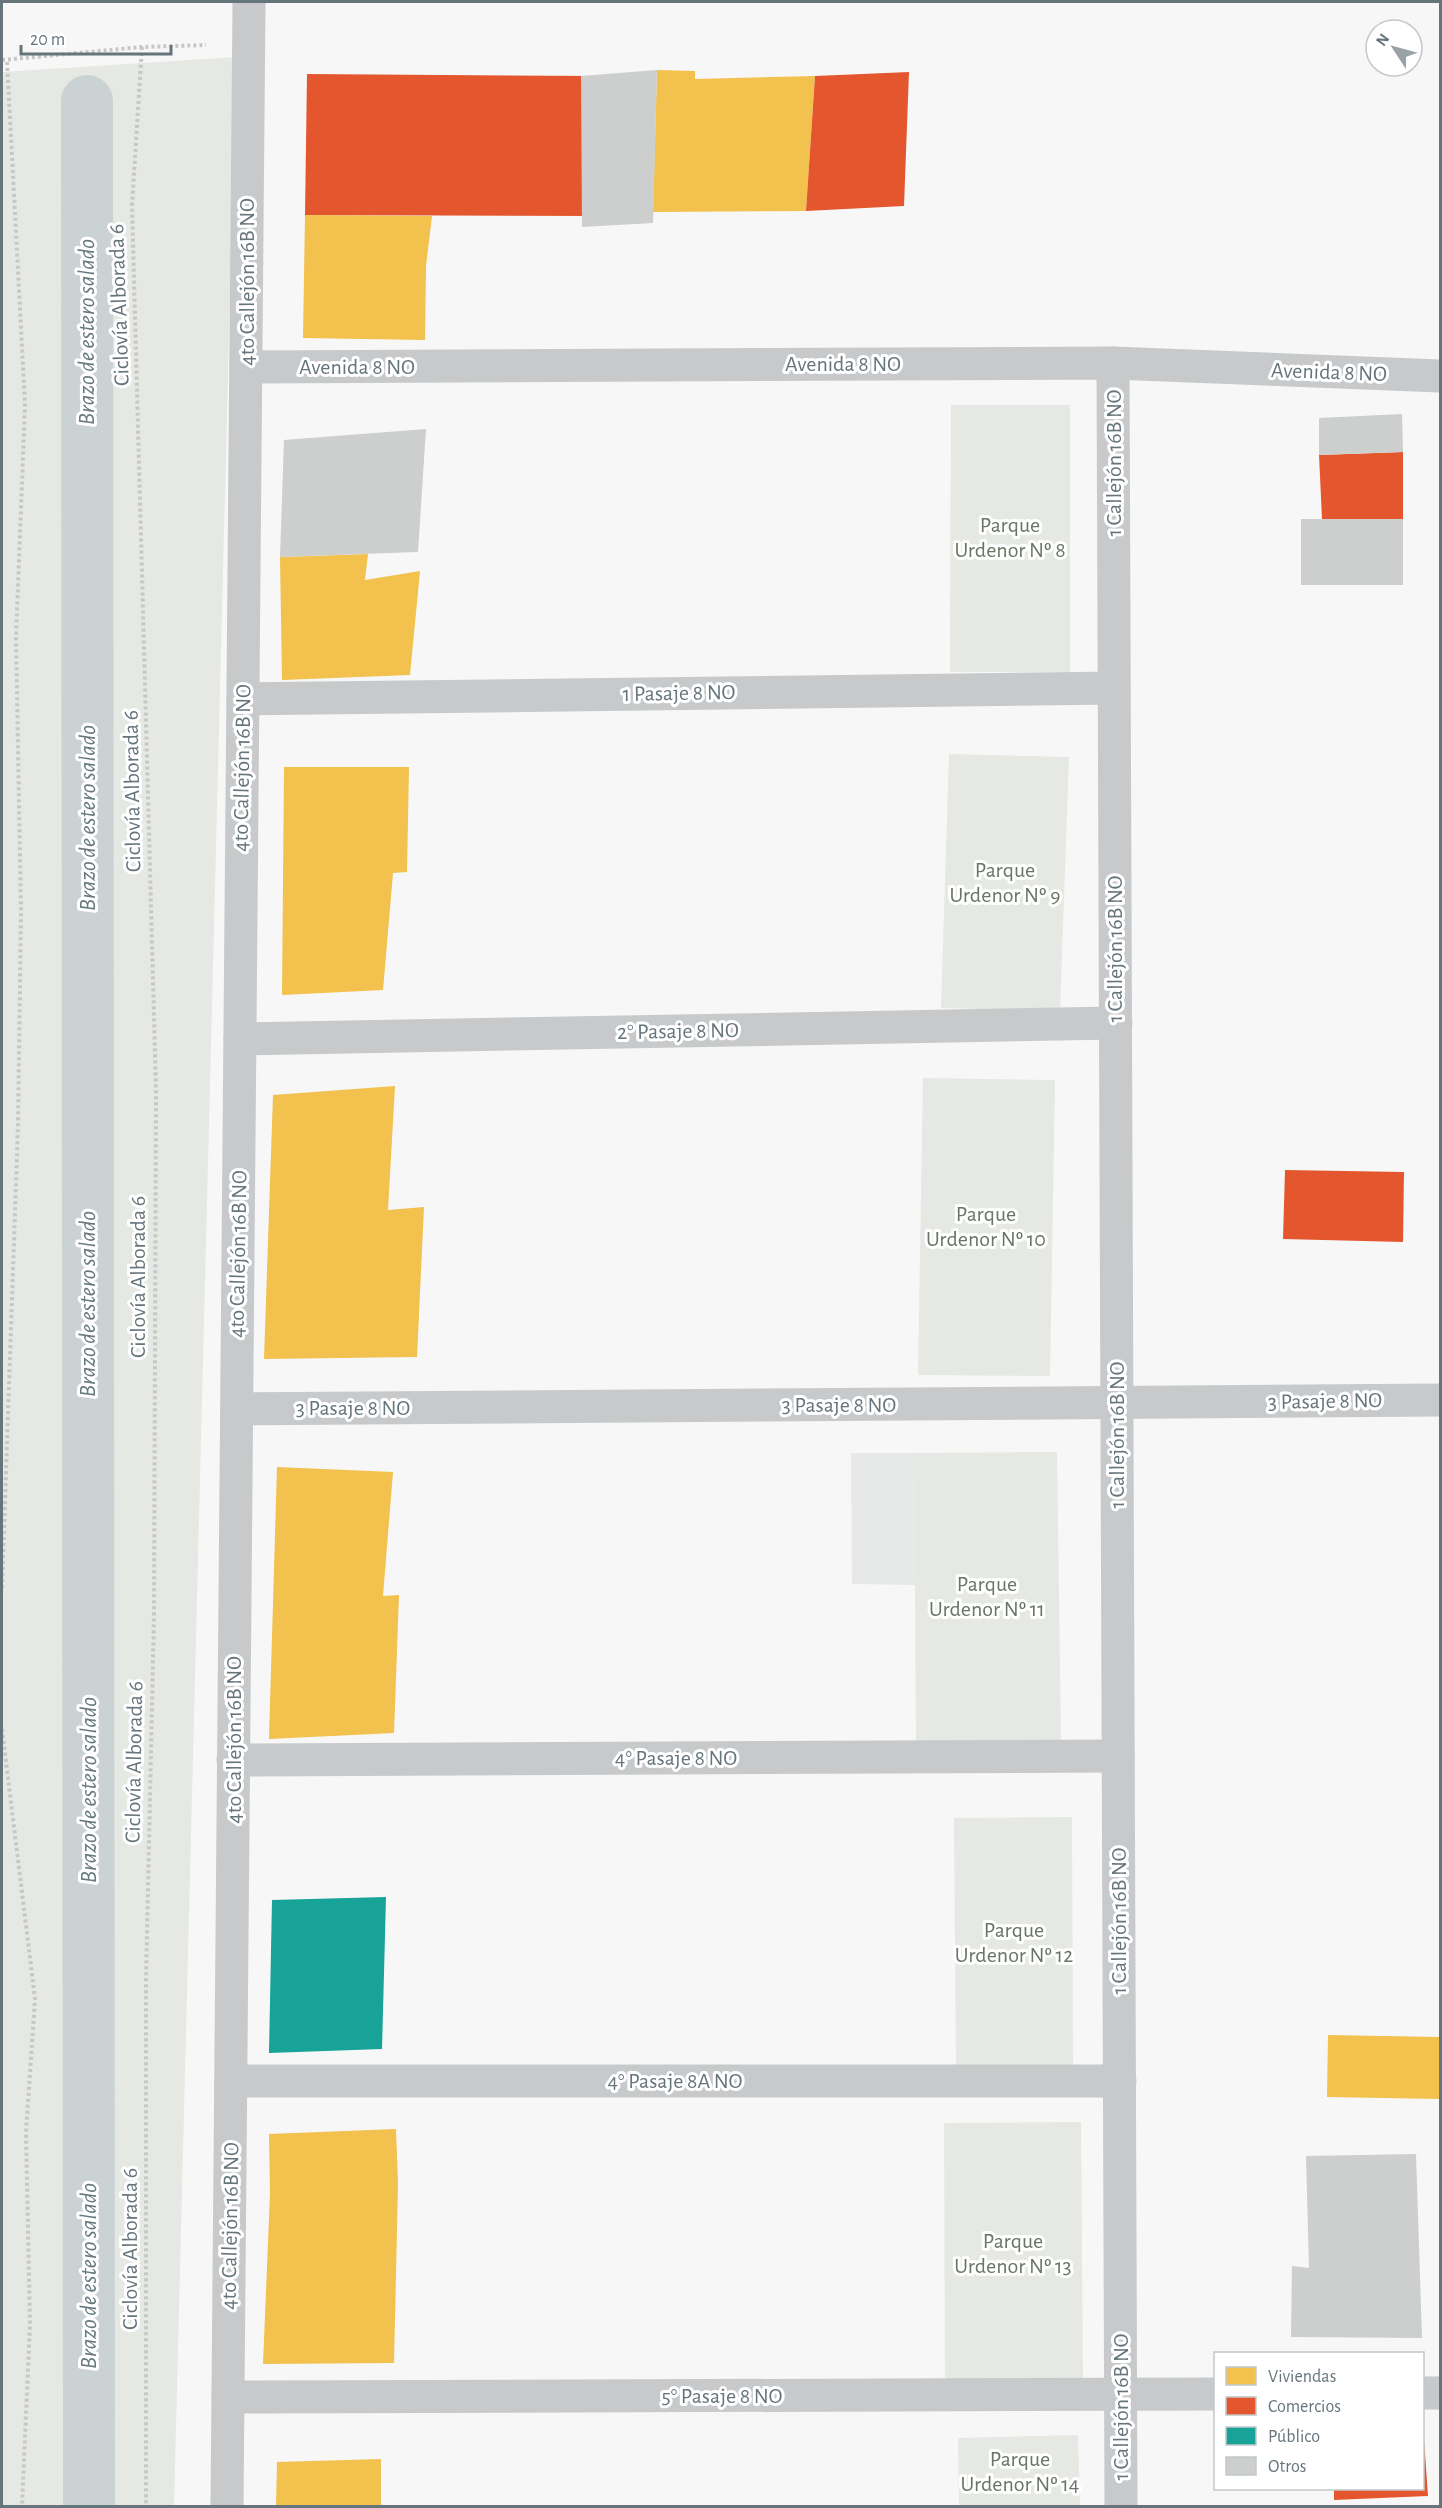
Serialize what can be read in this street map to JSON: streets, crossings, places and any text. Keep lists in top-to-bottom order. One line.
{"streets":{"street":["4to Callejón 16B NO","Avenida 8 NO","1 Callejón 16B NO","1 Pasaje 8 NO","2° Pasaje 8 NO","3 Pasaje 8 NO","4° Pasaje 8 NO","4° Pasaje 8A NO","5° Pasaje 8 NO"],"path":["Ciclovía Alborada 6"]},"crossings":[["4to Callejón 16B NO","Avenida 8 NO"],["4to Callejón 16B NO","1 Pasaje 8 NO"],["4to Callejón 16B NO","2° Pasaje 8 NO"],["4to Callejón 16B NO","3 Pasaje 8 NO"],["4to Callejón 16B NO","4° Pasaje 8 NO"],["4to Callejón 16B NO","4° Pasaje 8A NO"],["4to Callejón 16B NO","5° Pasaje 8 NO"],["Avenida 8 NO","1 Callejón 16B NO"],["1 Callejón 16B NO","1 Pasaje 8 NO"],["1 Callejón 16B NO","2° Pasaje 8 NO"],["1 Callejón 16B NO","3 Pasaje 8 NO"],["1 Callejón 16B NO","4° Pasaje 8 NO"],["1 Callejón 16B NO","4° Pasaje 8A NO"],["1 Callejón 16B NO","5° Pasaje 8 NO"]],"water":["Brazo de estero salado"],"parks":["Parque Urdenor Nº 8","Parque Urdenor Nº 9","Parque Urdenor Nº 10","Parque Urdenor Nº 11","Parque Urdenor Nº 12","Parque Urdenor Nº 13","Parque Urdenor Nº 14"],"legend":["Viviendas","Comercios","Público","Otros"],"scale_bar":"20 m","north":"top left"}
